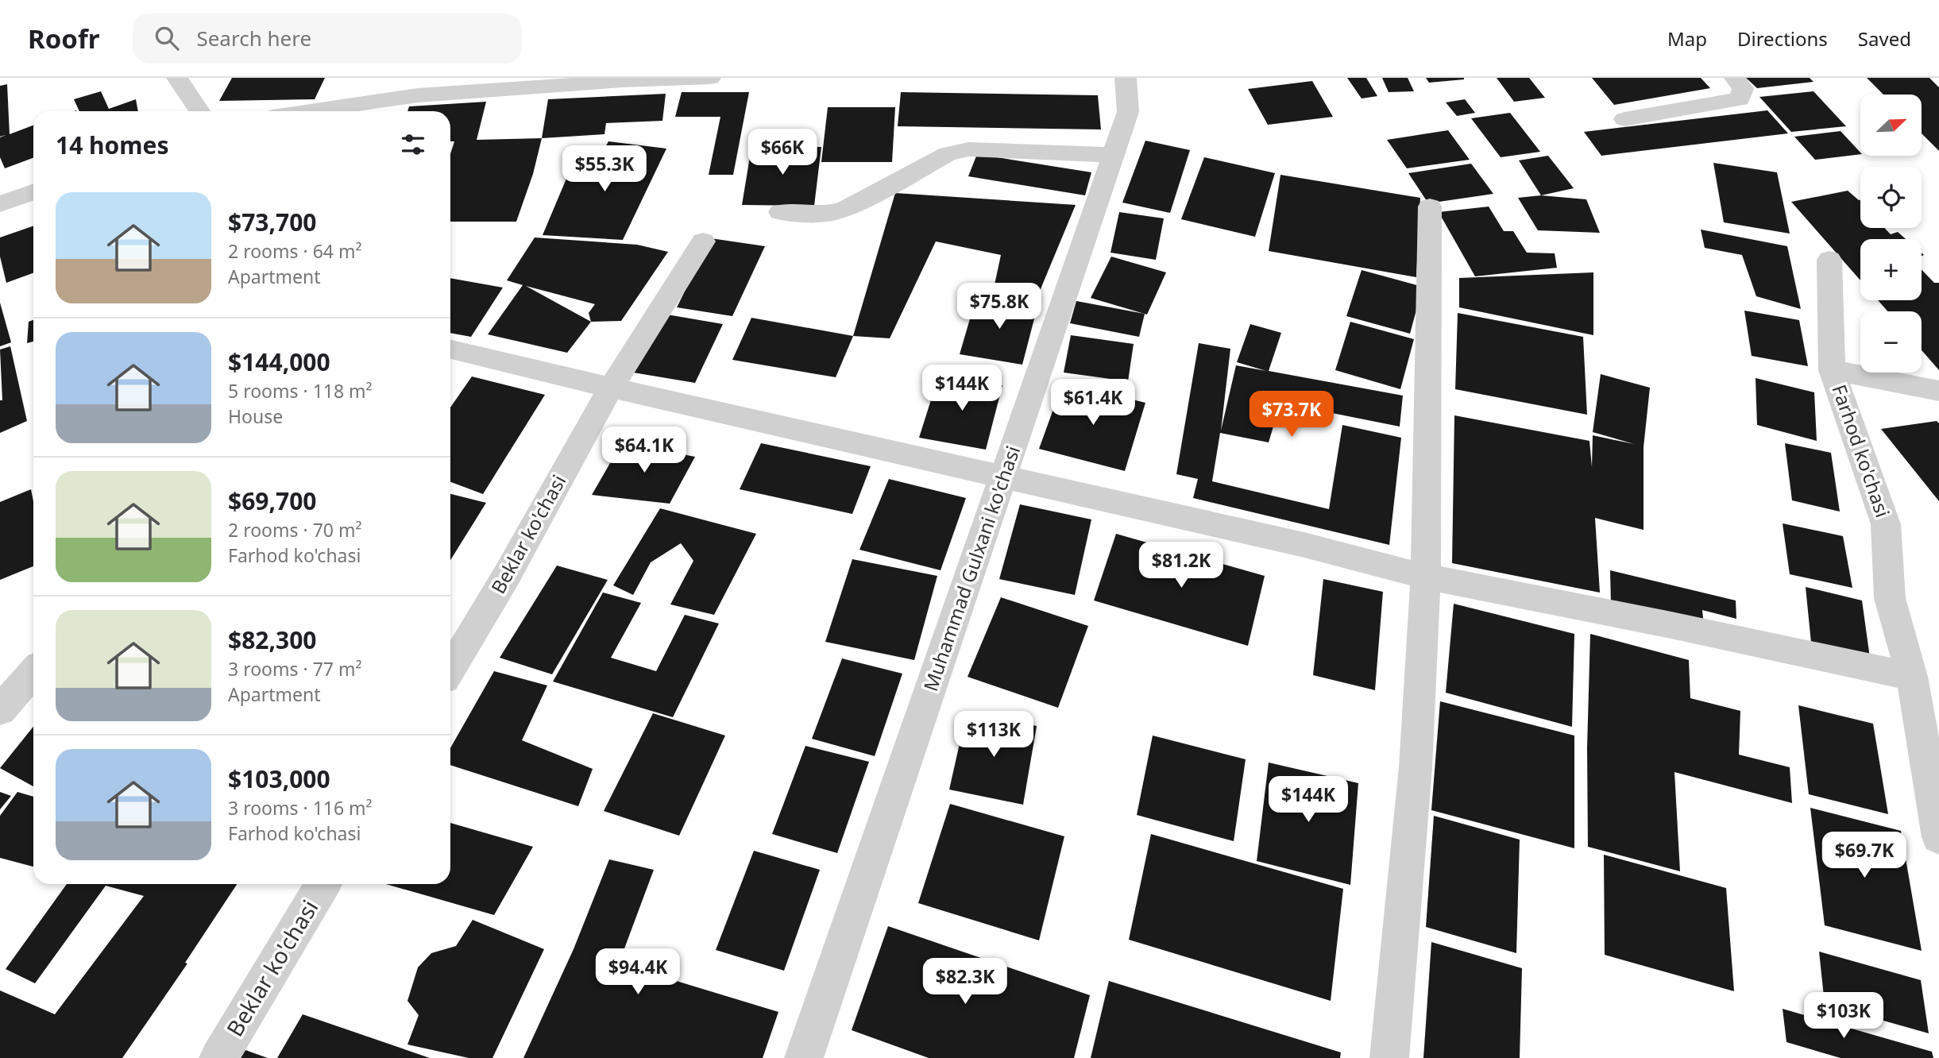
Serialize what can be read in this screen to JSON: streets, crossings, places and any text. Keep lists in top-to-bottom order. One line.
{"streets":{"street":["Farhod ko'chasi","Beklar ko'chasi","Muhammad Gulxani ko'chasi"]},"north":"top right","page":{"header":"Roofr","search":"Search here","nav":["Map","Directions","Saved"],"map_buttons":["+","−"],"heading":"14 homes","price":["$66K","$55.3K","$75.8K","$144K","$61.4K","$73.7K","$64.1K","$81.2K","$113K","$144K","$69.7K","$94.4K","$82.3K","$103K"],"list":[{"name":"$73,700","note":"2 rooms · 64 m² · Apartment"},{"name":"$144,000","note":"5 rooms · 118 m² · House"},{"name":"$69,700","note":"2 rooms · 70 m² · Farhod ko'chasi"},{"name":"$82,300","note":"3 rooms · 77 m² · Apartment"},{"name":"$103,000","note":"3 rooms · 116 m² · Farhod ko'chasi"}]}}
